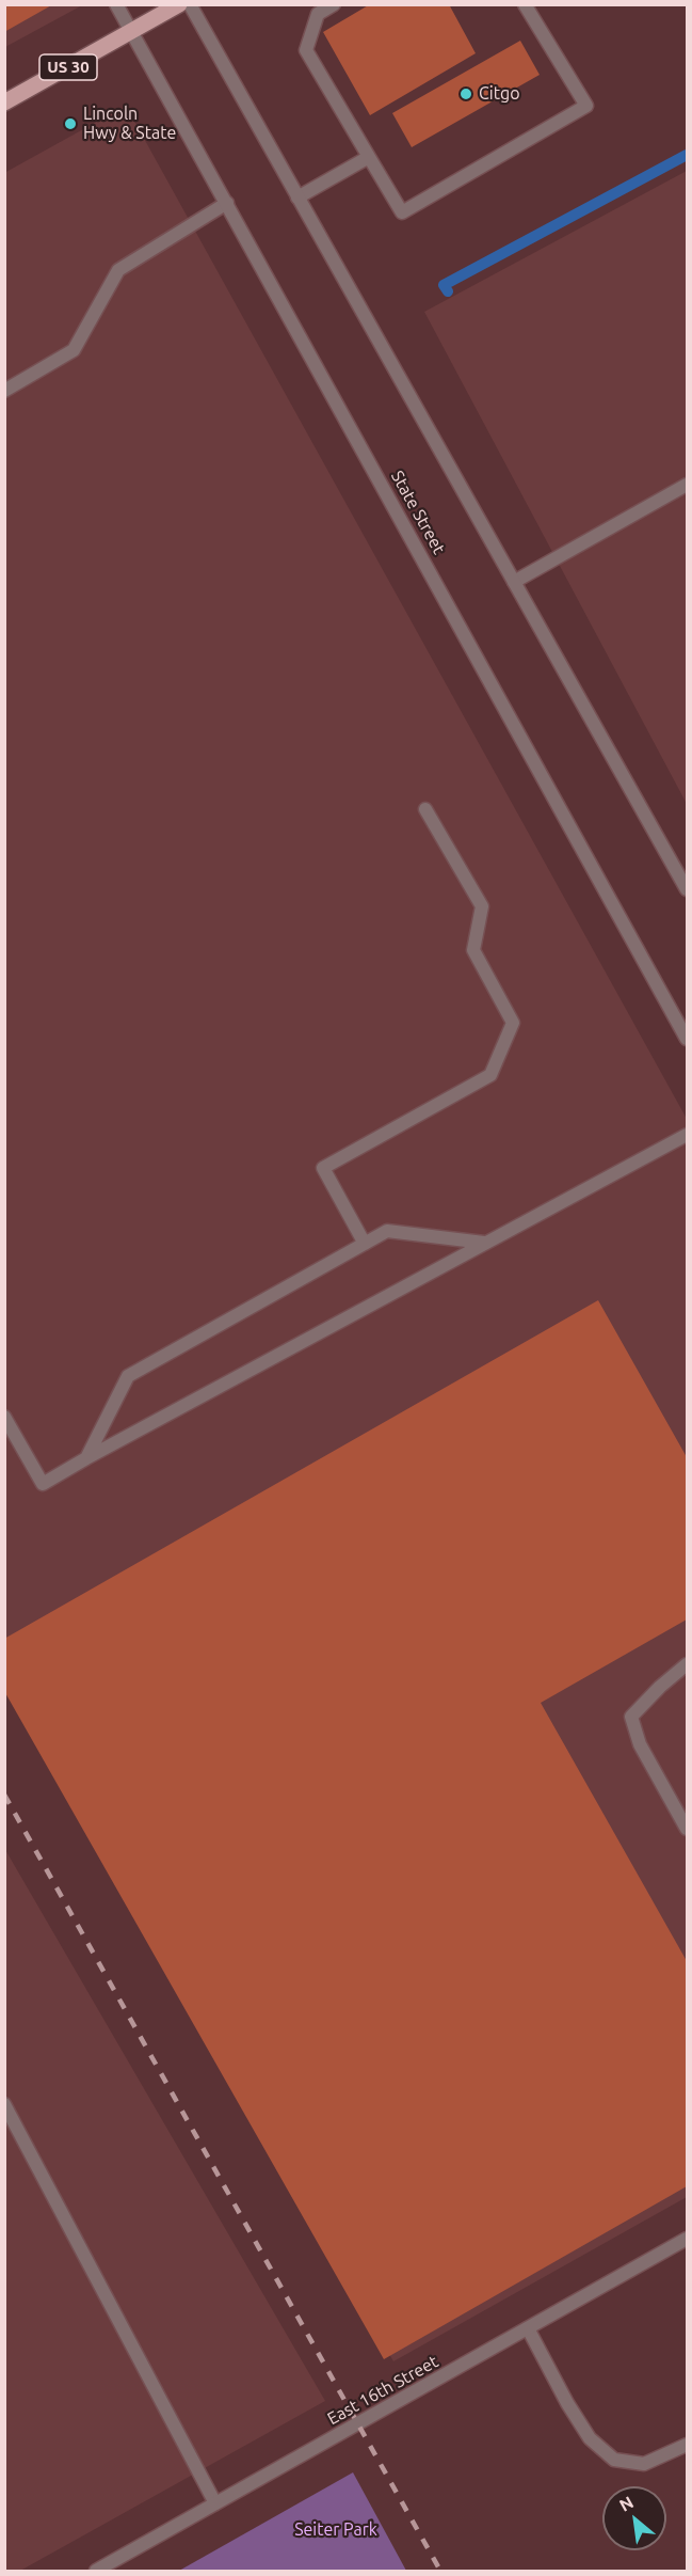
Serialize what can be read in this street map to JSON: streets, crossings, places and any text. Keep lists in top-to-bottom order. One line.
{"streets":{"main road":["US 30"],"street":["State Street","East 16th Street"]},"crossings":[["US 30","State Street"]],"parks":["Seiter Park"],"places":["Citgo","Lincoln Hwy & State"],"north":"top left"}
